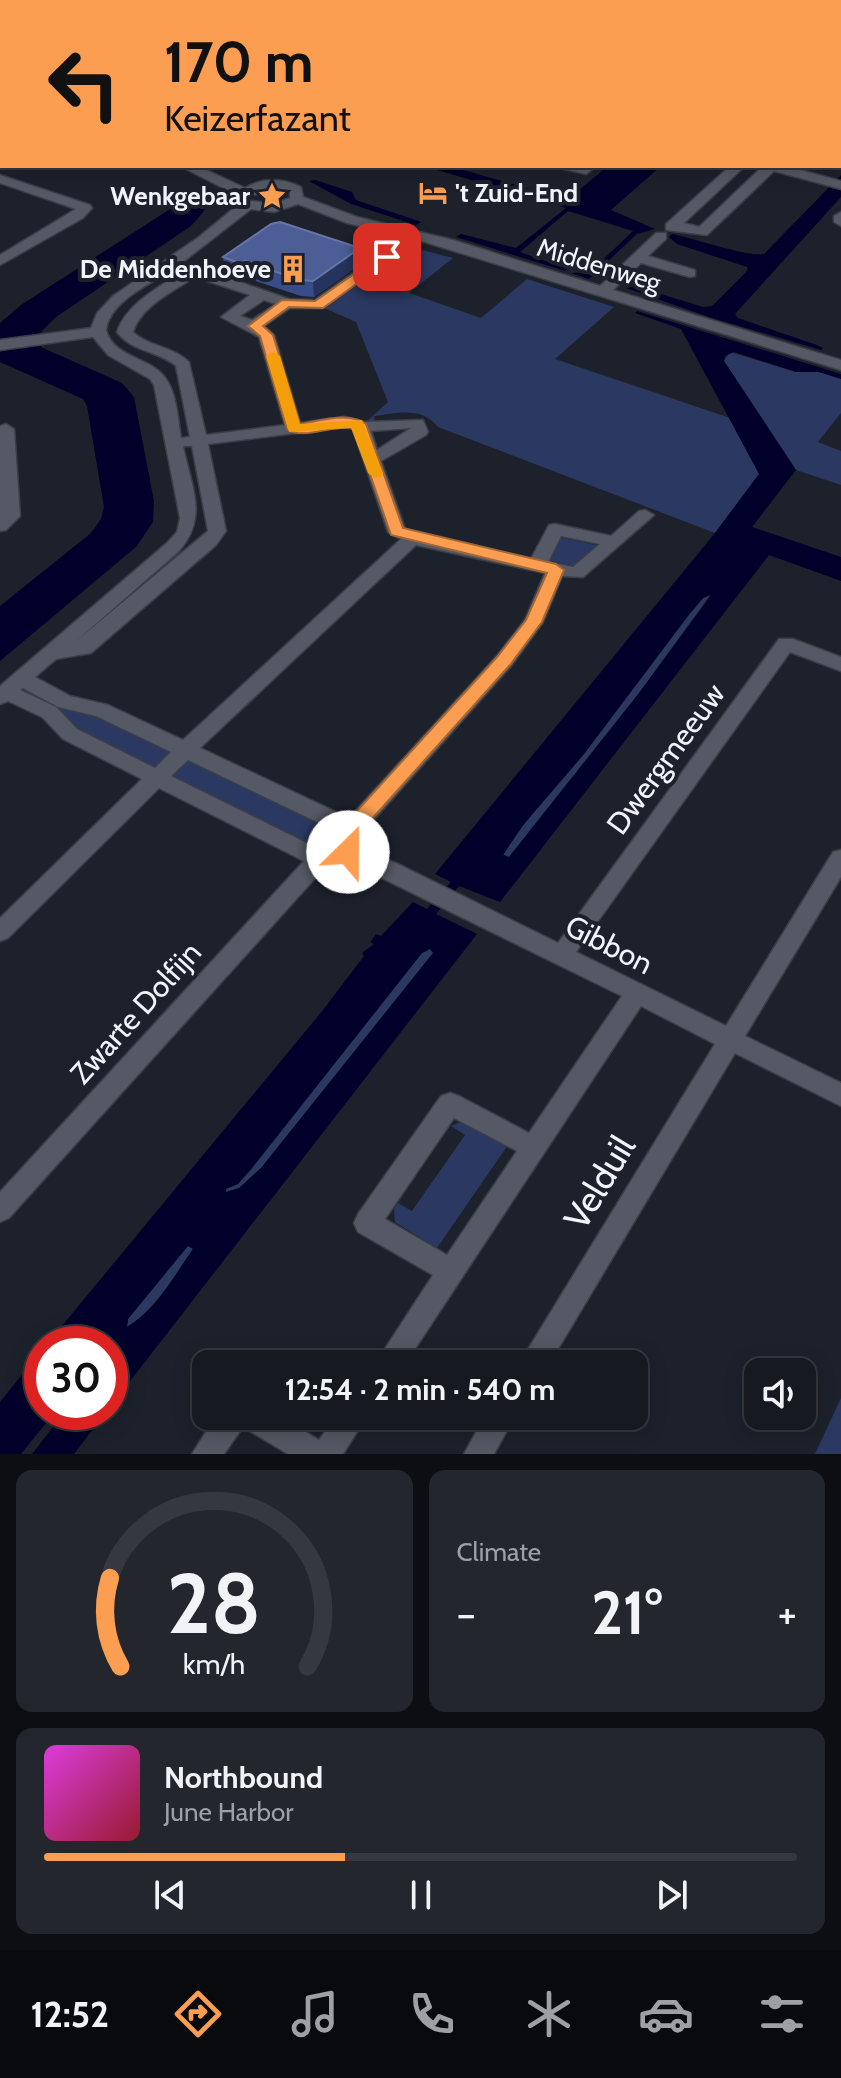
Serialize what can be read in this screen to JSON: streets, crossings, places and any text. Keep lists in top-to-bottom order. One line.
{"streets":{"street":["Middenweg","Dwergmeeuw","Gibbon","Zwarte Dolfijn","Velduil"]},"crossings":[["Dwergmeeuw","Gibbon"],["Gibbon","Velduil"]],"places":{"hotel":["'t Zuid-End"],"place":["Wenkgebaar"],"building":["De Middenhoeve"]},"page":{"turn":["170 m","Keizerfazant"],"limit":"30","trip":"12:54 · 2 min · 540 m","tile":"Climate","heat":["−","21°","+"],"song":["Northbound","June Harbor"],"tabs":"12:52","gauge":["28","km/h"]}}
